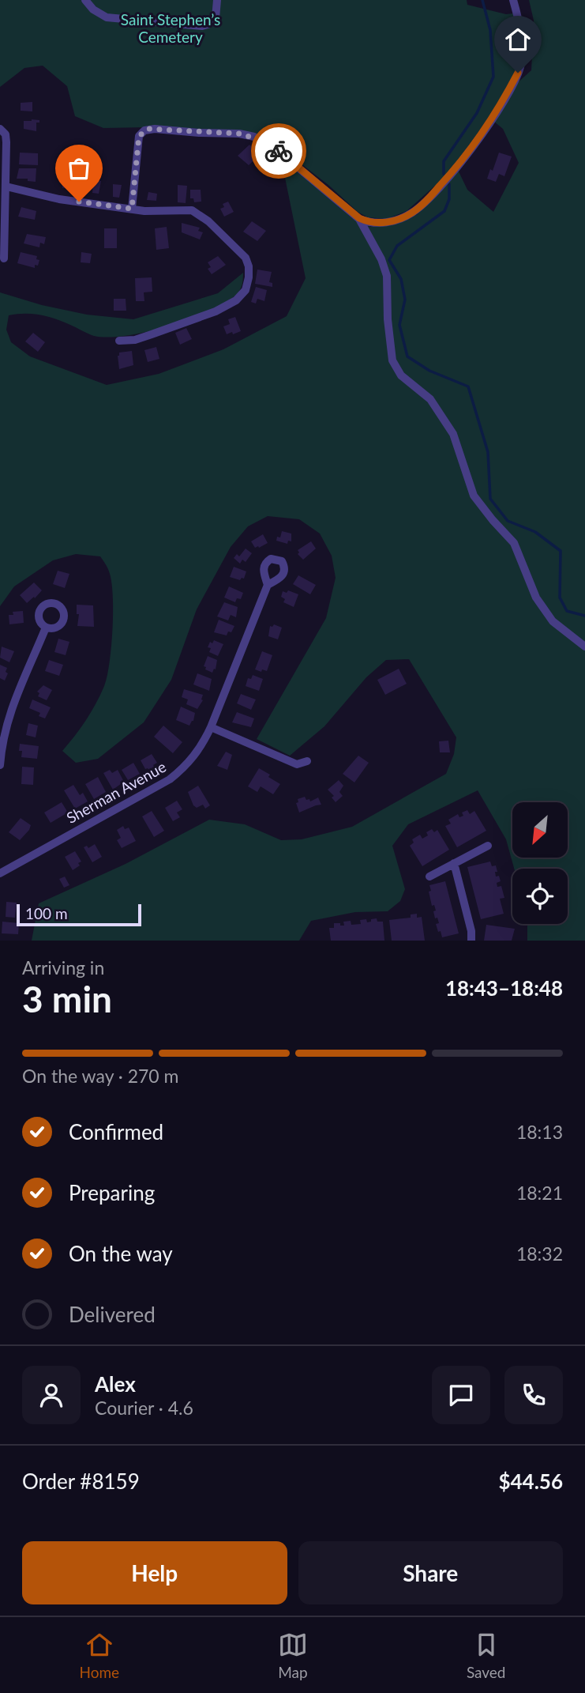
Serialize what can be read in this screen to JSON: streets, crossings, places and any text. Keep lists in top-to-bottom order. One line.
{"streets":{"street":["Sherman Avenue"]},"parks":["Saint Stephen’s Cemetery"],"scale_bar":"100 m","north":"bottom left","page":{"scale":"100 m","heading":["3 min","Arriving in","18:43–18:48"],"panel":["Alex","Courier · 4.6","Order #8159","$44.56"],"bar":"On the way · 270 m","list":[["Confirmed","18:13"],["Preparing","18:21"],["On the way","18:32"],"Delivered"],"buttons":["Help","Share"],"tabs":["Home","Map","Saved"]}}
